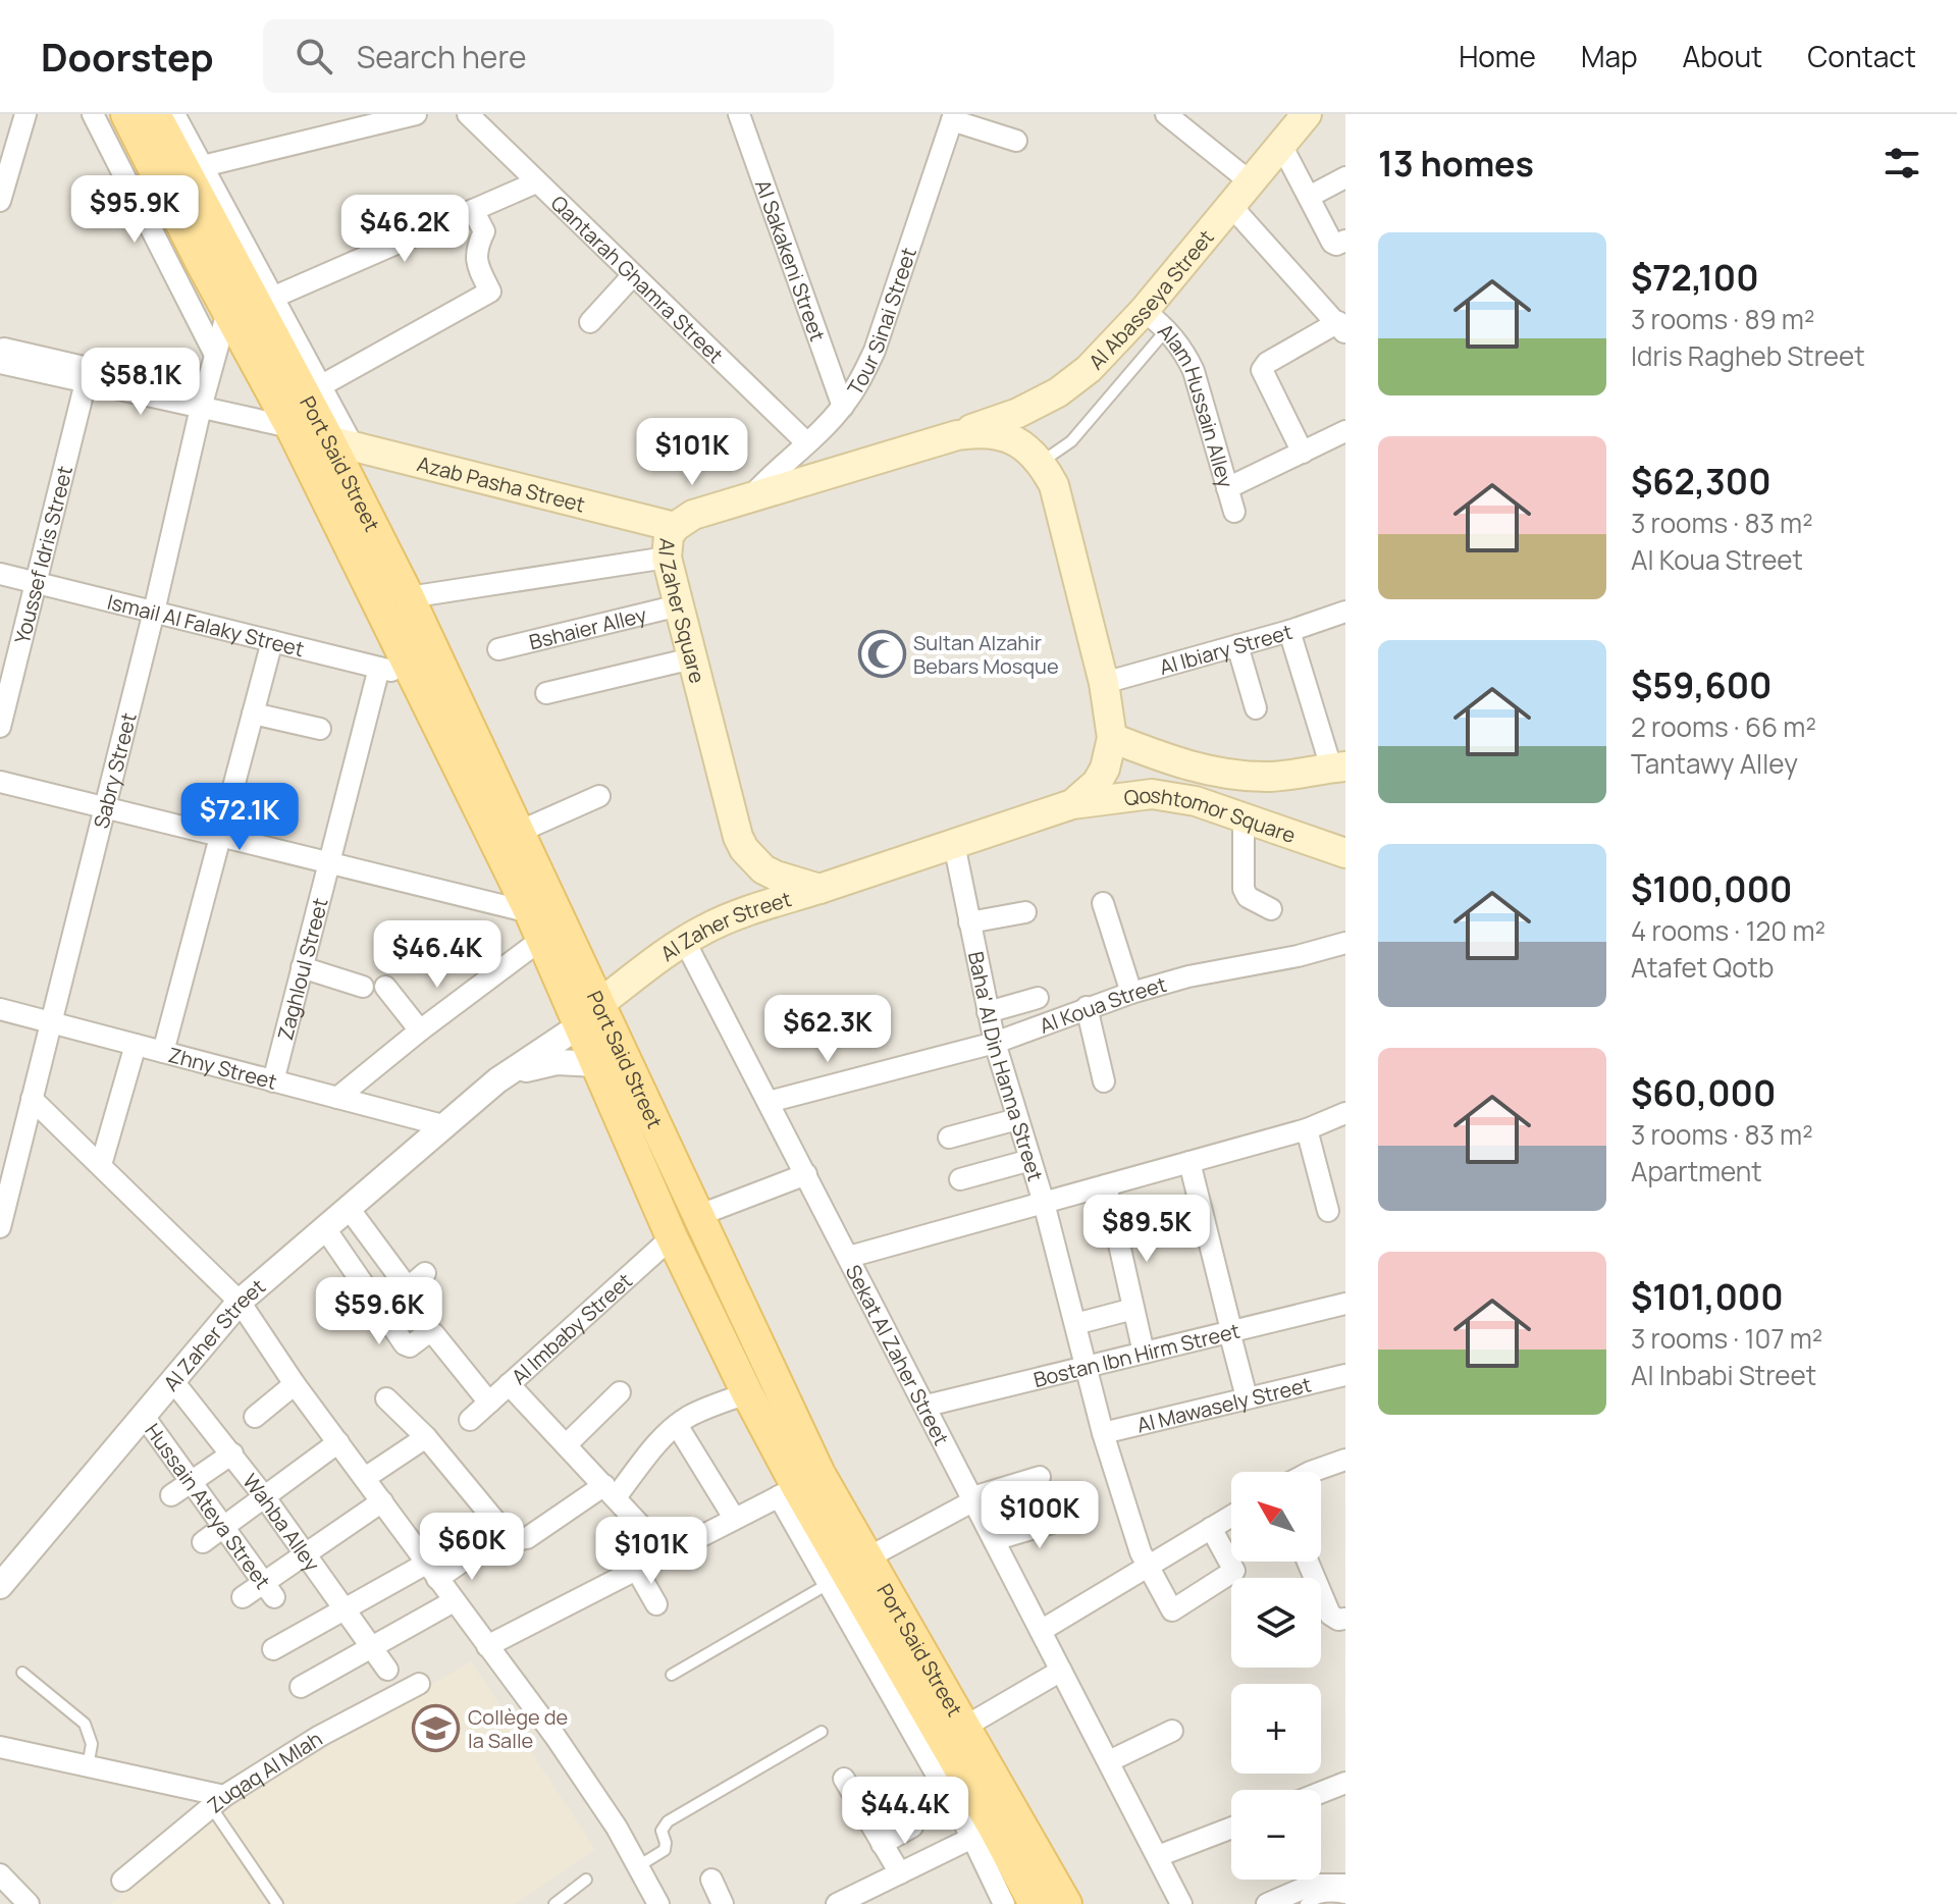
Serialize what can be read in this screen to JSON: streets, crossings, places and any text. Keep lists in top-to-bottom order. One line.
{"streets":{"main road":["Al Abasseya Street","Port Said Street","Azab Pasha Street","Al Zaher Square","Qoshtomor Square","Al Zaher Street"],"street":["Al Sakakeni Street","Qantarah Ghamra Street","Tour Sinai Street","Alam Hussain Alley","Youssef Idris Street","Ismail Al Falaky Street","Bshaier Alley","Al Ibiary Street","Sabry Street","Zaghloul Street","Al Koua Street","Baha' Al Din Hanna Street","Zhny Street","Al Imbaby Street","Sekat Al Zaher Street","Bostan Ibn Hirm Street","Al Mawasely Street","Hussain Ateya Street","Wahba Alley","Zuqaq Al Mlah"]},"crossings":[["Al Sakakeni Street","Tour Sinai Street"],["Qantarah Ghamra Street","Tour Sinai Street"],["Al Abasseya Street","Alam Hussain Alley"],["Al Abasseya Street","Al Zaher Square"],["Tour Sinai Street","Al Zaher Square"],["Port Said Street","Azab Pasha Street"],["Port Said Street","Ismail Al Falaky Street"],["Port Said Street","Sabry Street"],["Port Said Street","Al Zaher Street"],["Port Said Street","Al Imbaby Street"],["Azab Pasha Street","Al Zaher Square"],["Youssef Idris Street","Ismail Al Falaky Street"],["Al Zaher Square","Bshaier Alley"],["Al Zaher Square","Al Zaher Street"],["Ismail Al Falaky Street","Sabry Street"],["Ismail Al Falaky Street","Zaghloul Street"],["Sabry Street","Zhny Street"],["Al Zaher Street","Zhny Street"],["Al Zaher Street","Sekat Al Zaher Street"],["Al Zaher Street","Hussain Ateya Street"],["Al Zaher Street","Wahba Alley"],["Zaghloul Street","Zhny Street"],["Al Koua Street","Baha' Al Din Hanna Street"],["Al Koua Street","Sekat Al Zaher Street"],["Baha' Al Din Hanna Street","Bostan Ibn Hirm Street"],["Baha' Al Din Hanna Street","Al Mawasely Street"],["Sekat Al Zaher Street","Bostan Ibn Hirm Street"]],"places":{"mosque":["Sultan Alzahir Bebars Mosque"],"school or university":["Collège de la Salle"]},"north":"top left","page":{"header":"Doorstep","search":"Search here","nav":["Home","Map","About","Contact"],"heading":"13 homes","price":["$95.9K","$46.2K","$58.1K","$101K","$72.1K","$46.4K","$62.3K","$89.5K","$59.6K","$100K","$60K","$101K","$44.4K"],"list":[{"name":"$72,100","note":"3 rooms · 89 m² · Idris Ragheb Street"},{"name":"$62,300","note":"3 rooms · 83 m² · Al Koua Street"},{"name":"$59,600","note":"2 rooms · 66 m² · Tantawy Alley"},{"name":"$100,000","note":"4 rooms · 120 m² · Atafet Qotb"},{"name":"$60,000","note":"3 rooms · 83 m² · Apartment"},{"name":"$101,000","note":"3 rooms · 107 m² · Al Inbabi Street"}],"map_buttons":["+","−"]}}
